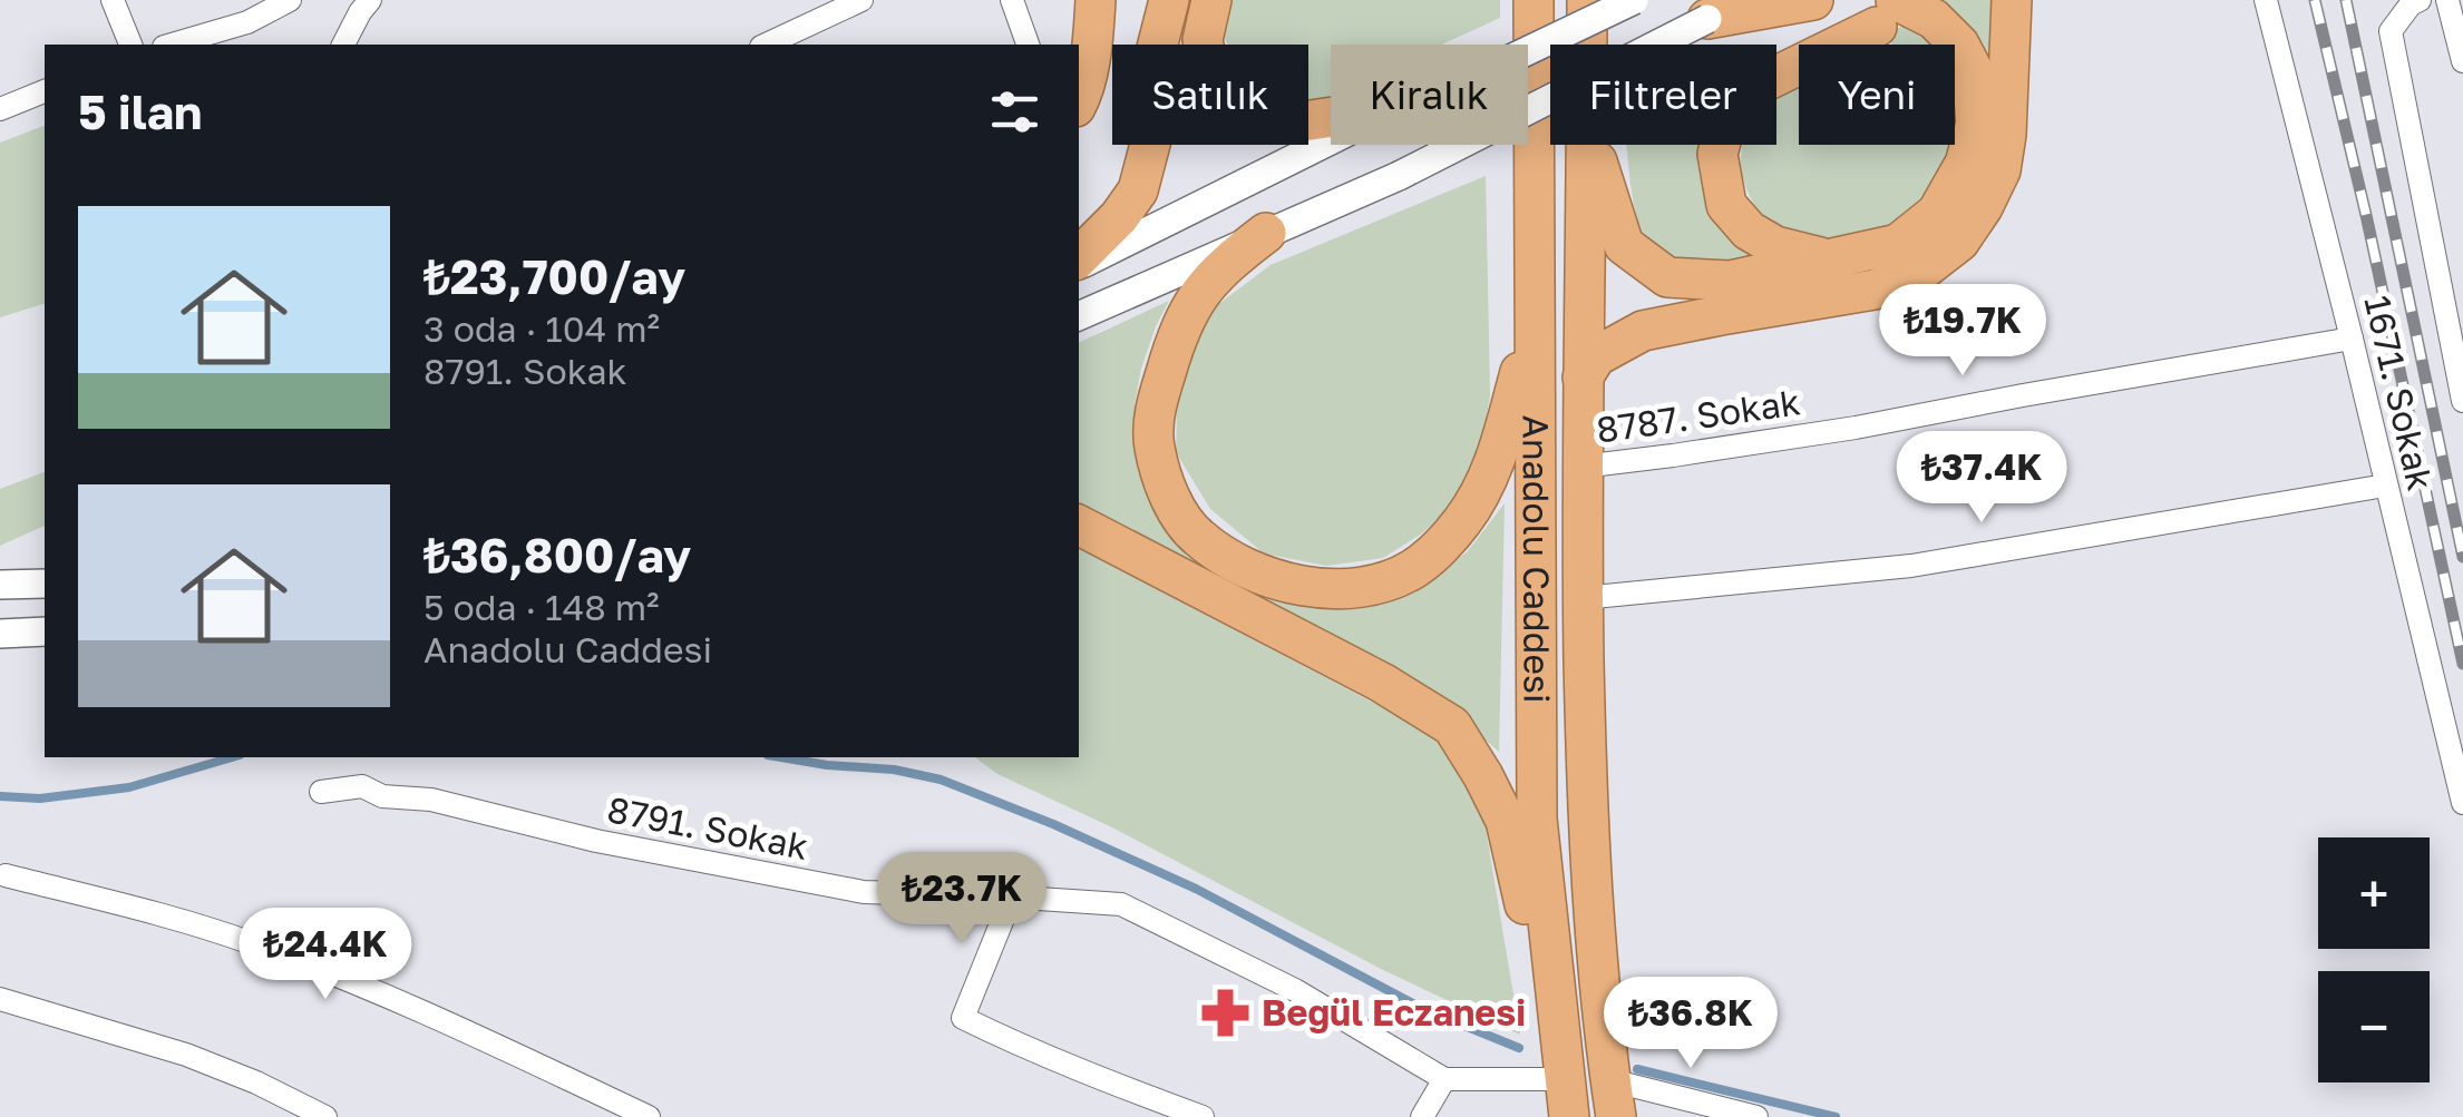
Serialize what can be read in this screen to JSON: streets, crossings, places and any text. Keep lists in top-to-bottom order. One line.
{"streets":{"highway":["Anadolu Caddesi"],"street":["1671. Sokak","8787. Sokak","8791. Sokak"]},"crossings":[["1671. Sokak","8787. Sokak"],["8787. Sokak","Anadolu Caddesi"]],"places":{"pharmacy":["Begül Eczanesi"]},"page":{"chip":["Satılık","Kiralık","Filtreler","Yeni"],"heading":"5 ilan","list":[{"name":"₺23,700/ay","note":"3 oda · 104 m² · 8791. Sokak"},{"name":"₺36,800/ay","note":"5 oda · 148 m² · Anadolu Caddesi"}],"price":["₺19.7K","₺37.4K","₺23.7K","₺24.4K","₺36.8K"],"map_buttons":["+","−"]}}
